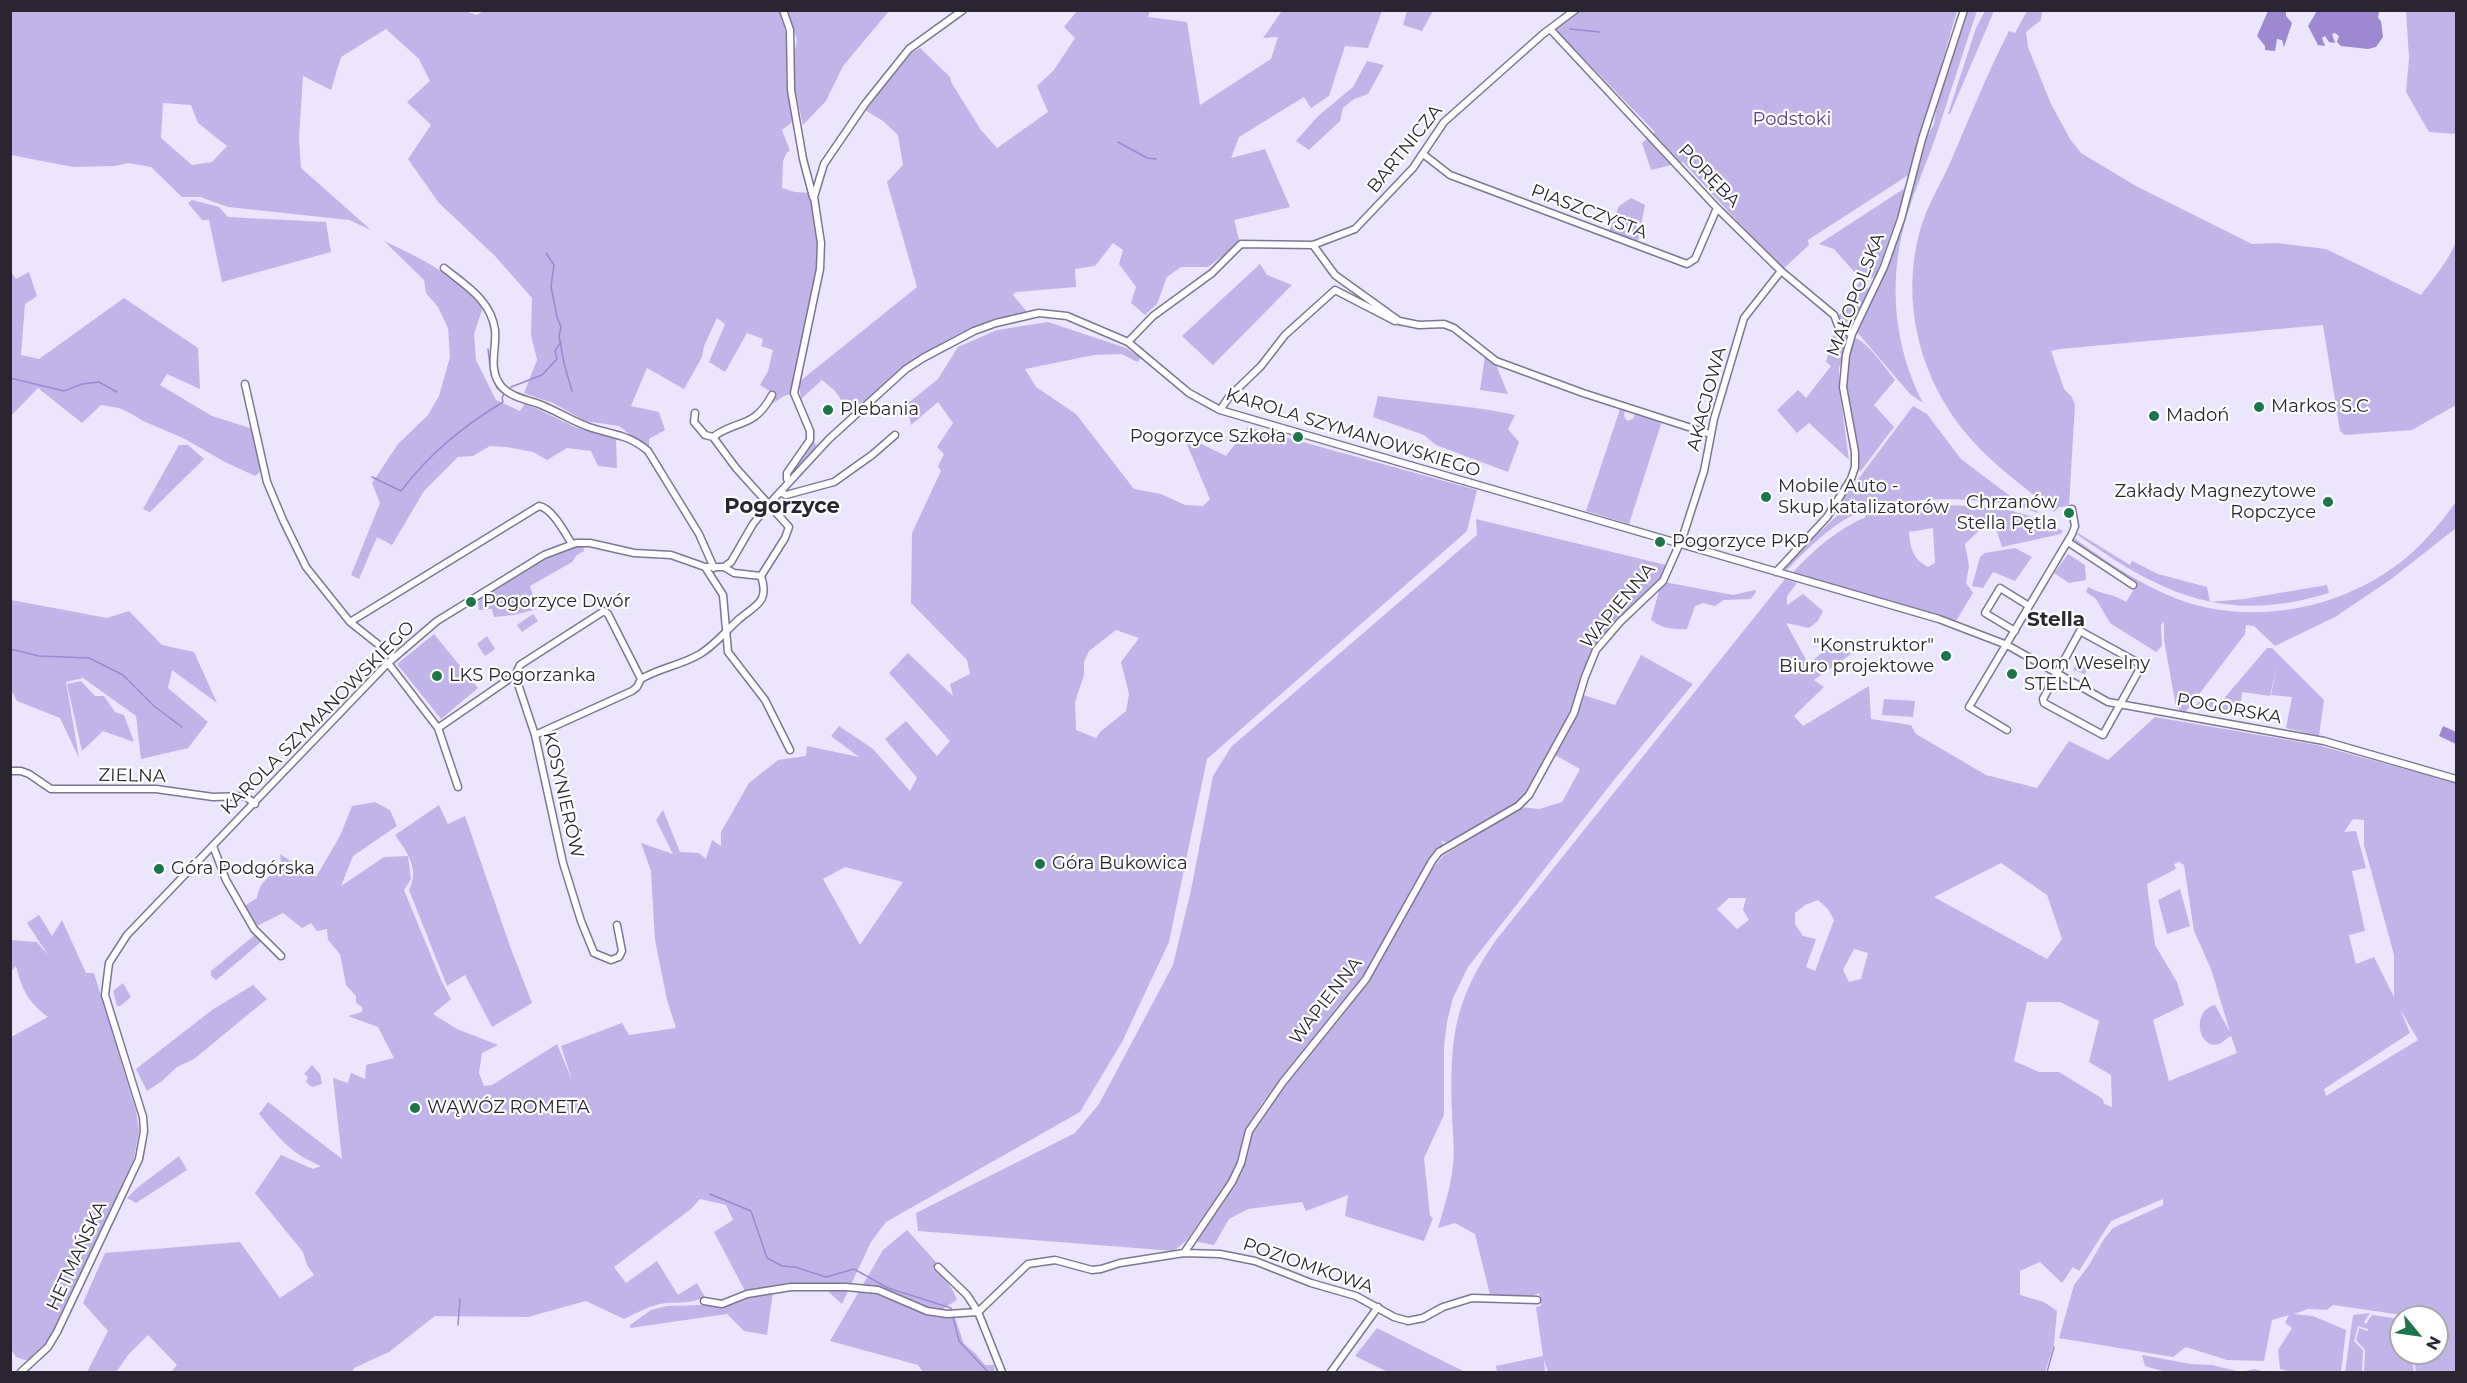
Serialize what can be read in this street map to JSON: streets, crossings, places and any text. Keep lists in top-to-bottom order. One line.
{"streets":{"street":["BARTNICZA","PORĘBA","PIASZCZYSTA","MAŁOPOLSKA","AKACJOWA","KAROLA SZYMANOWSKIEGO","WAPIENNA","POGORSKA","ZIELNA","KOSYNIERÓW","HETMAŃSKA","POZIOMKOWA"]},"crossings":[["BARTNICZA","PORĘBA"],["BARTNICZA","PIASZCZYSTA"],["BARTNICZA","KAROLA SZYMANOWSKIEGO"],["PORĘBA","PIASZCZYSTA"],["PORĘBA","MAŁOPOLSKA"],["PORĘBA","AKACJOWA"],["MAŁOPOLSKA","KAROLA SZYMANOWSKIEGO"],["AKACJOWA","KAROLA SZYMANOWSKIEGO"],["AKACJOWA","WAPIENNA"],["KAROLA SZYMANOWSKIEGO","WAPIENNA"],["KAROLA SZYMANOWSKIEGO","POGORSKA"],["KAROLA SZYMANOWSKIEGO","ZIELNA"],["KAROLA SZYMANOWSKIEGO","HETMAŃSKA"],["WAPIENNA","POZIOMKOWA"]],"districts":["Pogorzyce","Stella"],"parks":["Podstoki"],"places":["Markos S.C","Plebania","Madoń","Pogorzyce Szkoła","Mobile Auto - Skup katalizatorów","Zakłady Magnezytowe Ropczyce","Chrzanów Stella Pętla","Pogorzyce PKP","Pogorzyce Dwór","\"Konstruktor\" Biuro projektowe","Dom Weselny STELLA","LKS Pogorzanka","Góra Bukowica","Góra Podgórska","WĄWÓZ ROMETA"],"north":"bottom right"}
